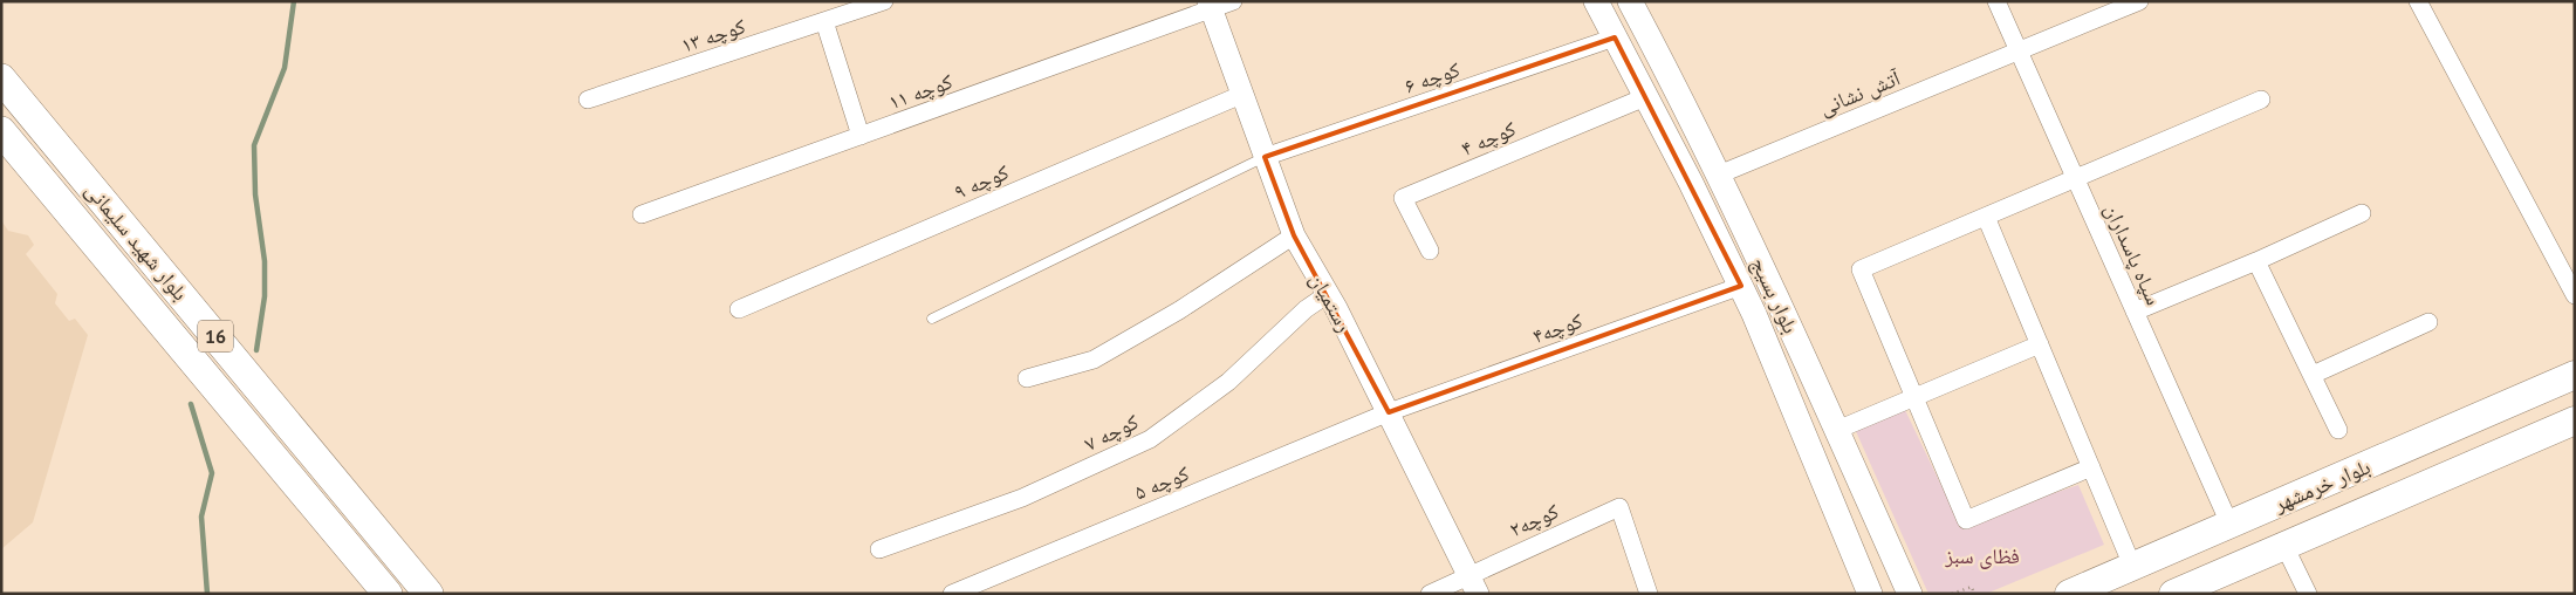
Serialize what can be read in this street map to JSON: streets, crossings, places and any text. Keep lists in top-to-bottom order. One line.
{"streets":{"highway":["بلوار شهید سلیمانی","16"],"main road":["بلوار بسیج","بلوار خرمشهر"],"street":["کوچه ۱۳","کوچه ۶","کوچه ۱۱","آتش نشانی","کوچه ۴","کوچه ۹","سپاه پاسداران","رستمیان","کوچه۴","کوچه ۷","کوچه ۵","کوچه۲"]},"crossings":[["کوچه ۶","بلوار بسیج"],["کوچه ۶","رستمیان"],["کوچه ۱۱","رستمیان"],["آتش نشانی","سپاه پاسداران"],["آتش نشانی","بلوار بسیج"],["کوچه ۴","بلوار بسیج"],["کوچه ۹","رستمیان"],["سپاه پاسداران","بلوار خرمشهر"],["بلوار بسیج","کوچه۴"],["رستمیان","کوچه۴"],["رستمیان","کوچه ۷"],["رستمیان","کوچه ۵"],["رستمیان","کوچه۲"],["کوچه۴","کوچه ۵"]],"parks":["فظای سبز"]}
